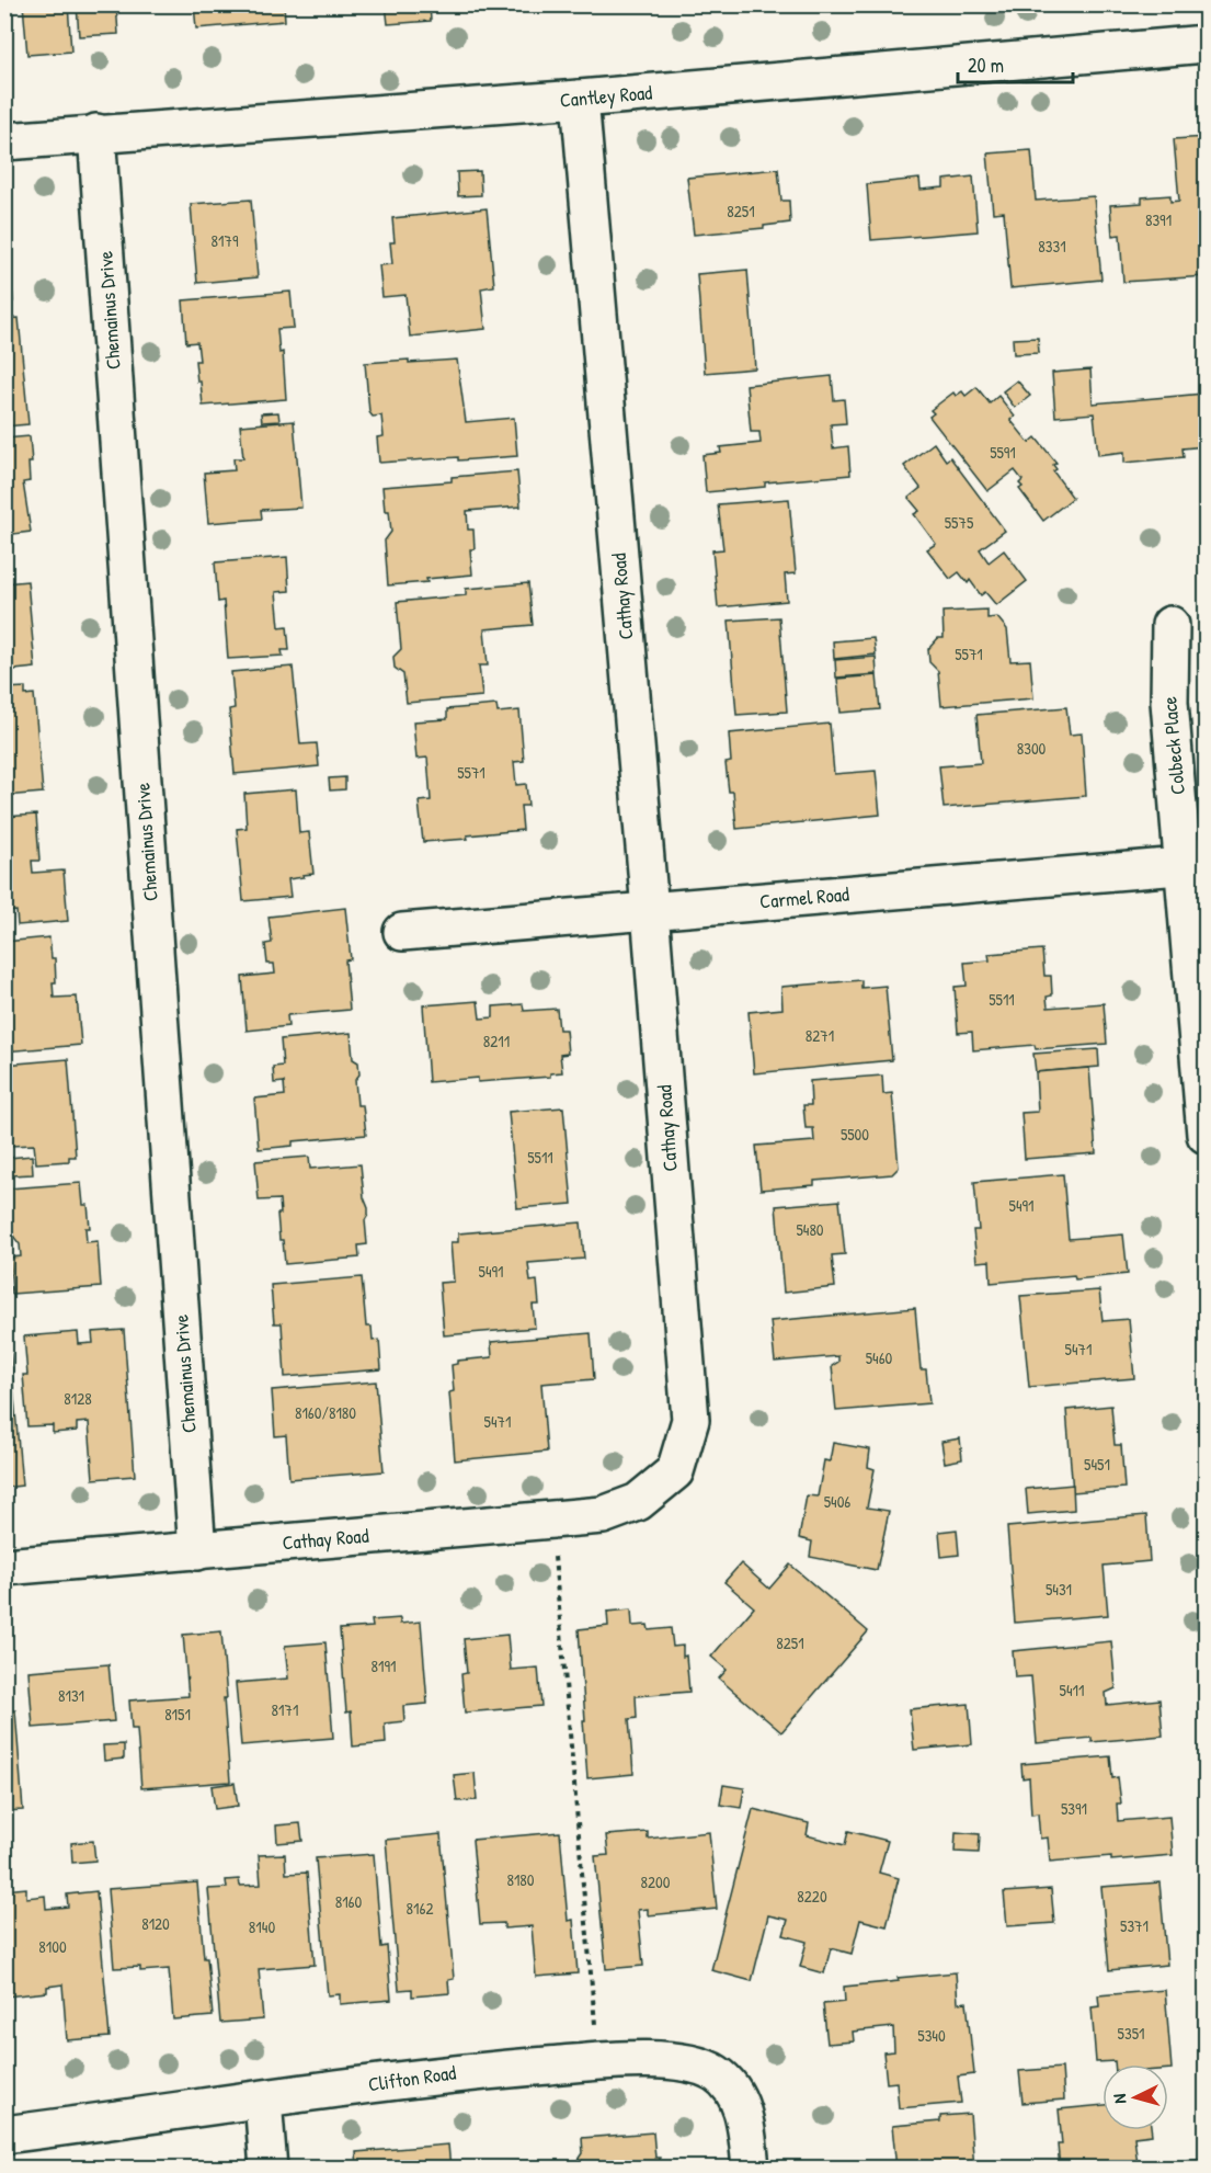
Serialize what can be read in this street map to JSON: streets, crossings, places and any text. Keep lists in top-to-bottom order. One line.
{"streets":{"street":["Cantley Road","Chemainus Drive","Cathay Road","Colbeck Place","Carmel Road","Clifton Road"]},"crossings":[["Cantley Road","Chemainus Drive"],["Cantley Road","Cathay Road"],["Chemainus Drive","Cathay Road"],["Cathay Road","Carmel Road"],["Colbeck Place","Carmel Road"]],"house_numbers":["8251","8391","8179","8331","5591","5575","5571","8300","5571","5511","8271","8211","5500","5511","5491","5480","5491","5471","5460","8128","8160/8180","5471","5451","5406","5431","8251","8191","5411","8131","8171","8151","5391","8180","8200","8220","8160","8162","8120","5371","8140","8100","5351","5340"],"scale_bar":"20 m","north":"left"}
